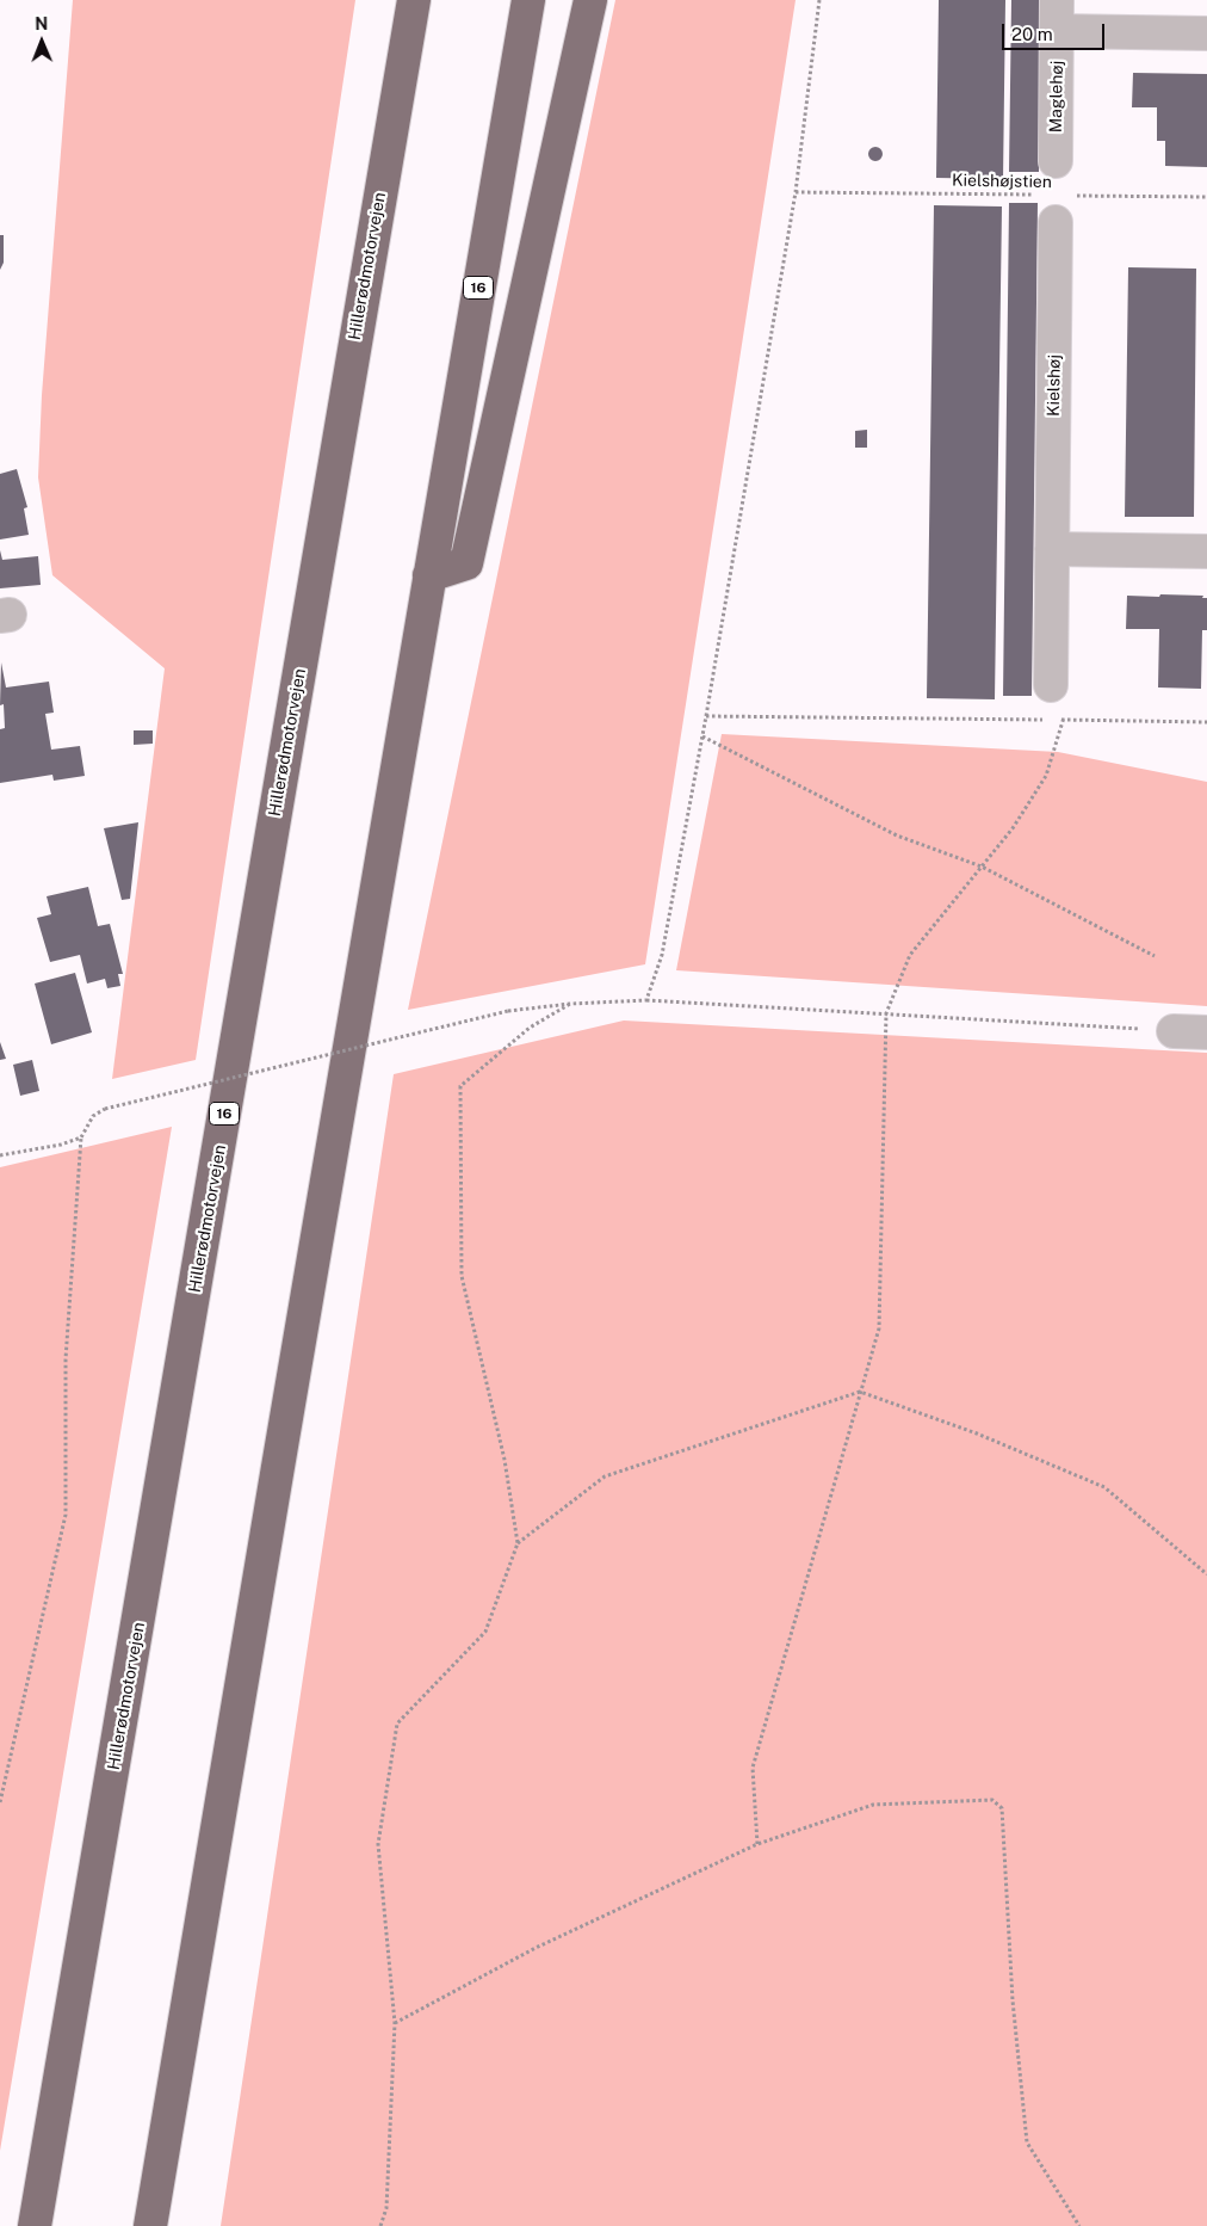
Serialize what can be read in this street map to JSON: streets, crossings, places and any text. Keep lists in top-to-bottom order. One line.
{"streets":{"highway":["Hillerødmotorvejen","16"],"street":["Maglehøj","Kielshøj"],"path":["Kielshøjstien"]},"crossings":[["Kielshøjstien","Kielshøj"]],"scale_bar":"20 m","north":"top"}
